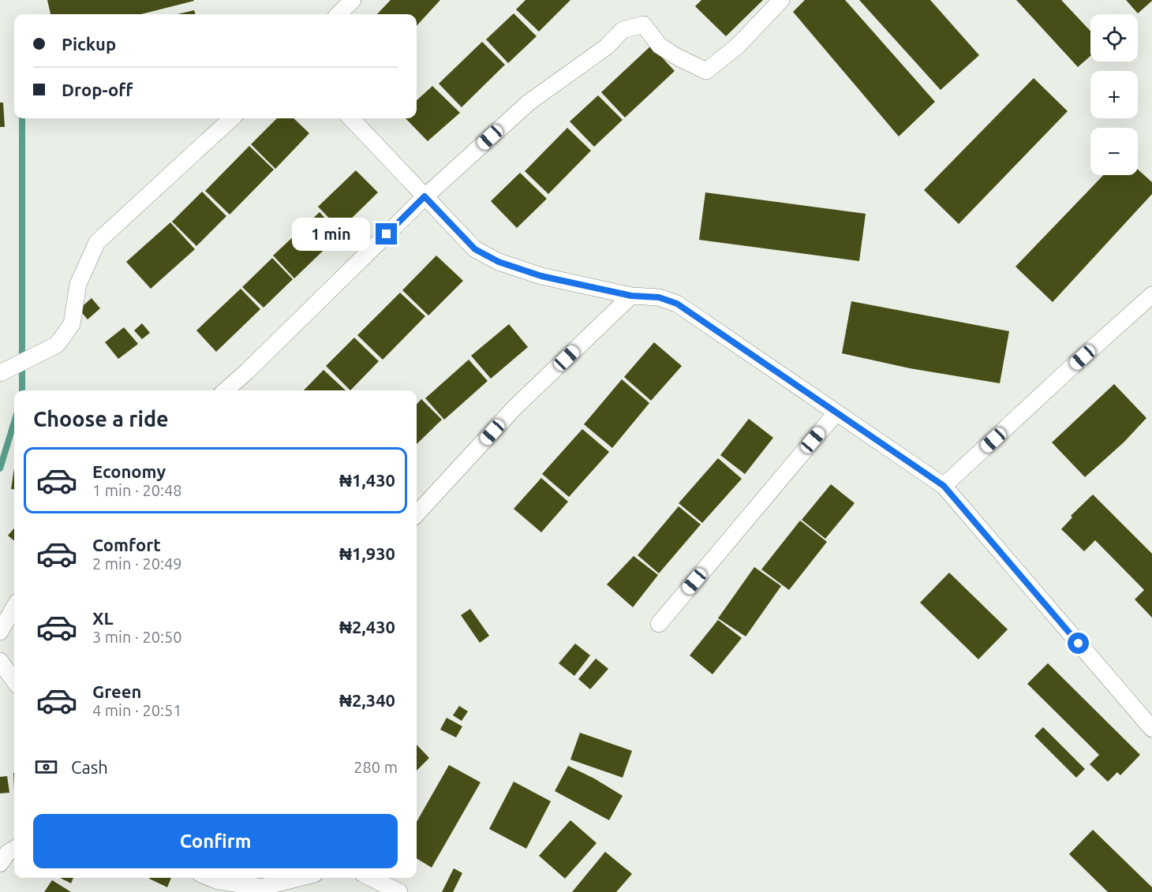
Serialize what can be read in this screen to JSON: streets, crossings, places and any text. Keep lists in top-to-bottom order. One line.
{"page":{"map_buttons":["+","−"],"banner":["Pickup","Drop-off"],"bubble":"1 min","heading":"Choose a ride","list":[{"name":"Economy","note":"1 min · 20:48","value":"₦1,430"},{"name":"Comfort","note":"2 min · 20:49","value":"₦1,930"},{"name":"XL","note":"3 min · 20:50","value":"₦2,430"},{"name":"Green","note":"4 min · 20:51","value":"₦2,340"}],"pay":["Cash","280 m"],"buttons":"Confirm"}}
